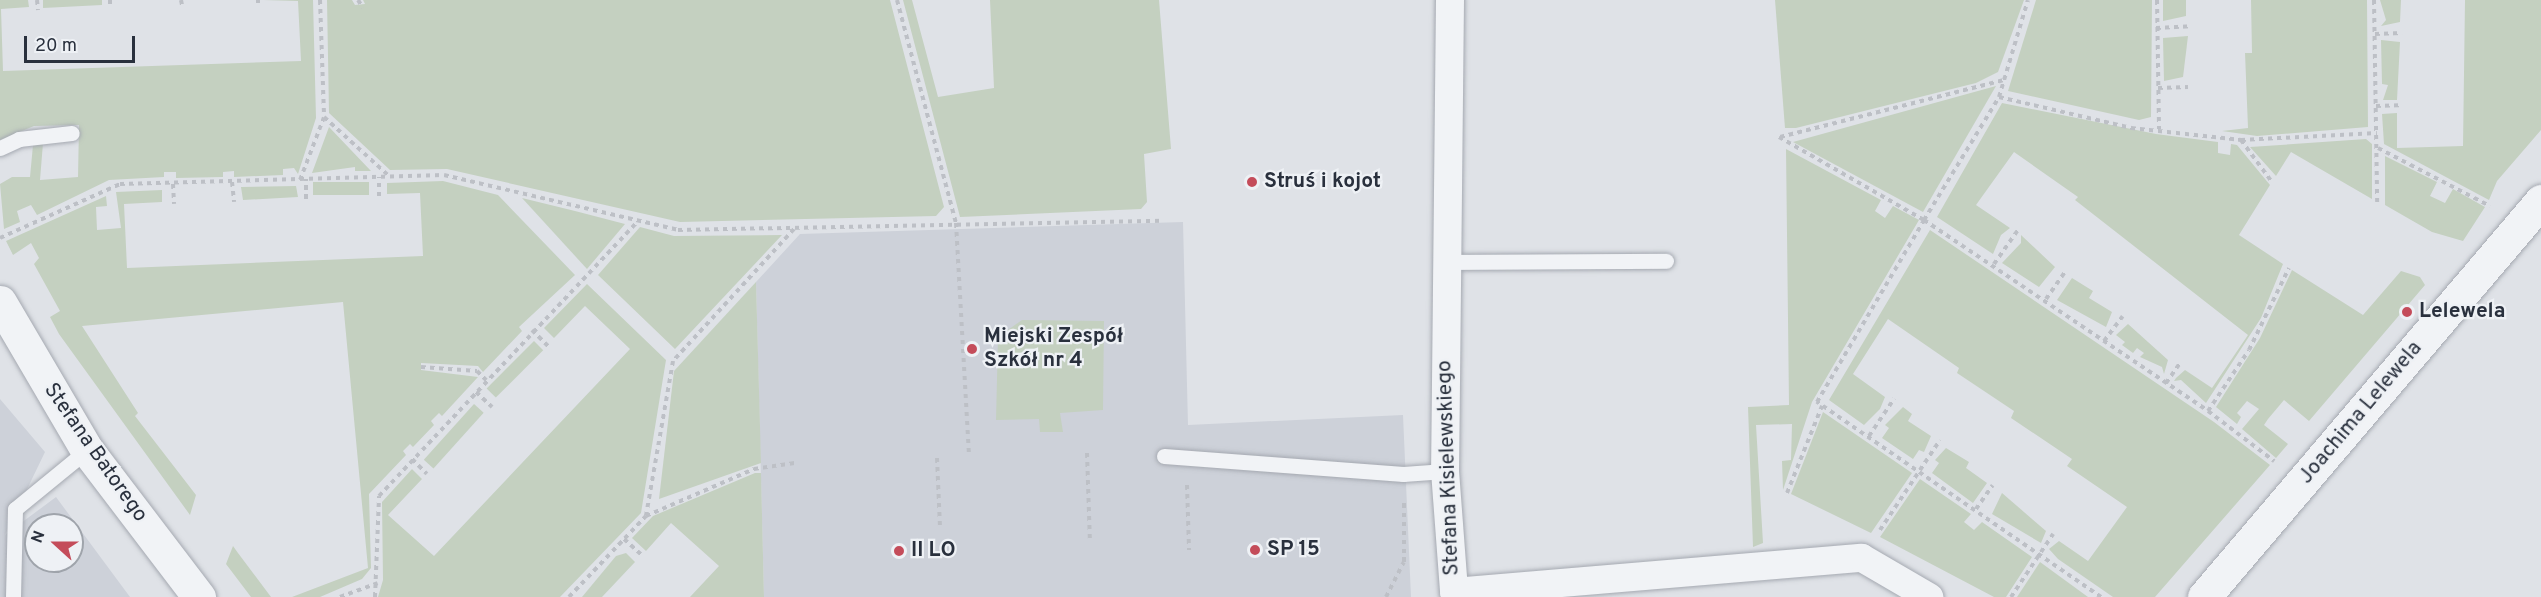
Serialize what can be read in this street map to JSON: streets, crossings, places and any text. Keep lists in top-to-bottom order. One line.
{"streets":{"street":["Joachima Lelewela","Stefana Batorego","Stefana Kisielewskiego"]},"places":["Struś i kojot","Lelewela","Miejski Zespół Szkół nr 4","SP 15","II LO"],"scale_bar":"20 m","north":"left"}
